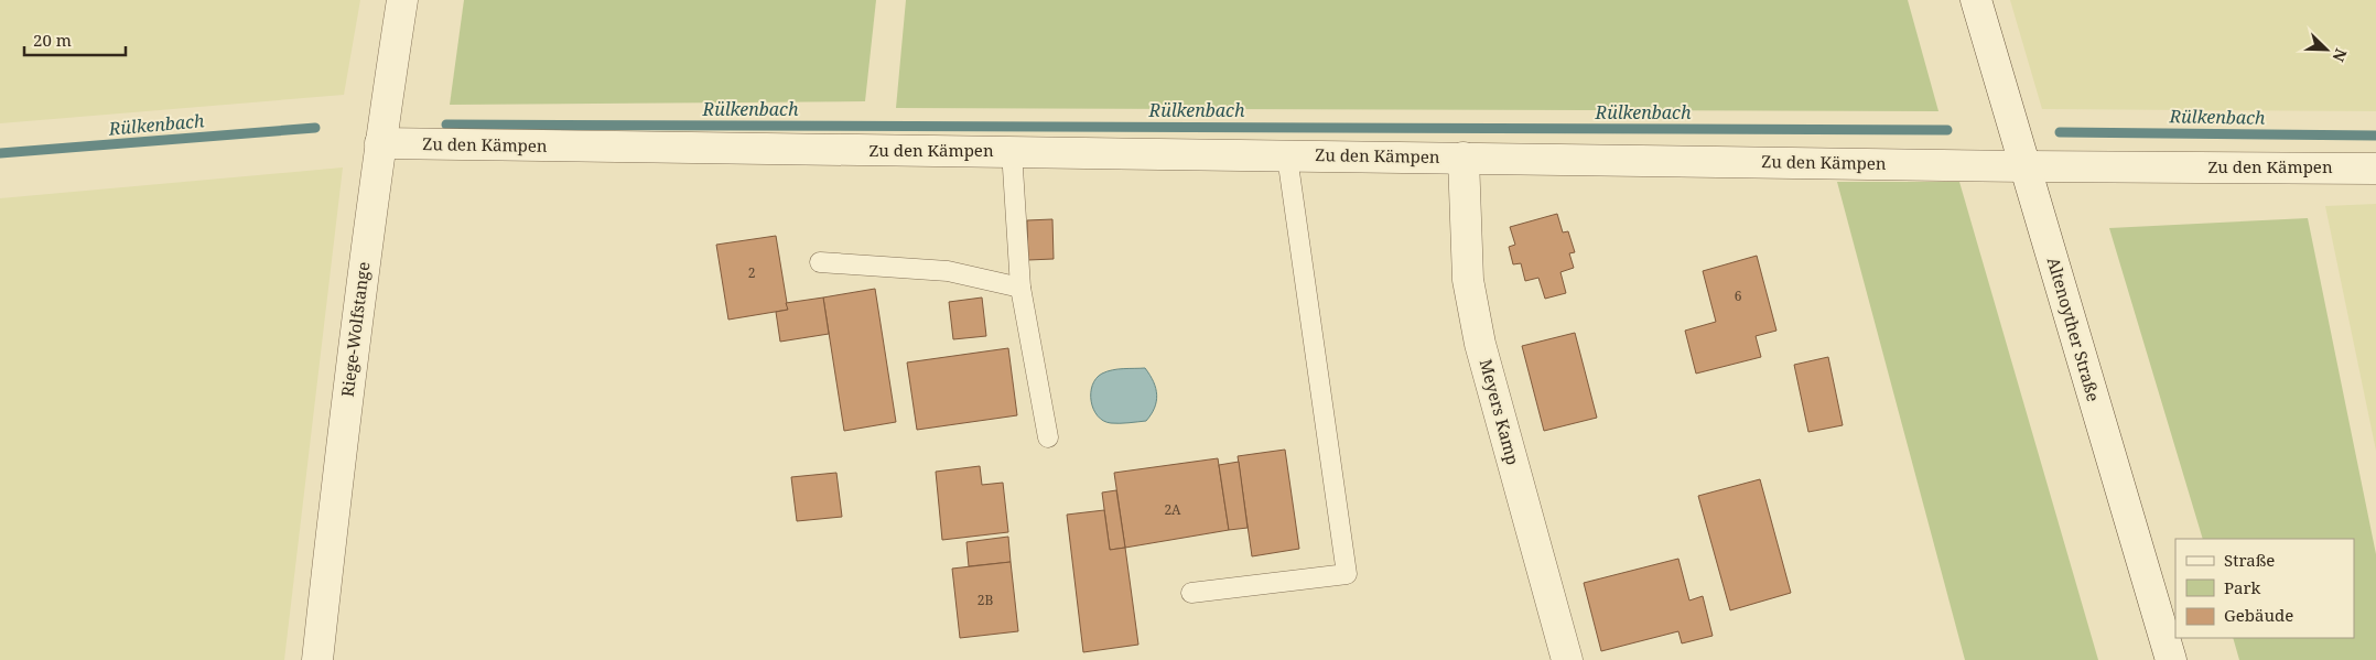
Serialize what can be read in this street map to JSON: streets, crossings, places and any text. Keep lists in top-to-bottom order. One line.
{"streets":{"street":["Zu den Kämpen","Riege-Wolfstange","Altenoyther Straße","Meyers Kamp"]},"crossings":[["Zu den Kämpen","Riege-Wolfstange"],["Zu den Kämpen","Altenoyther Straße"],["Zu den Kämpen","Meyers Kamp"]],"water":["Rülkenbach"],"house_numbers":["2","6","2A","2B"],"legend":["Straße","Park","Gebäude"],"scale_bar":"20 m","north":"bottom right"}
